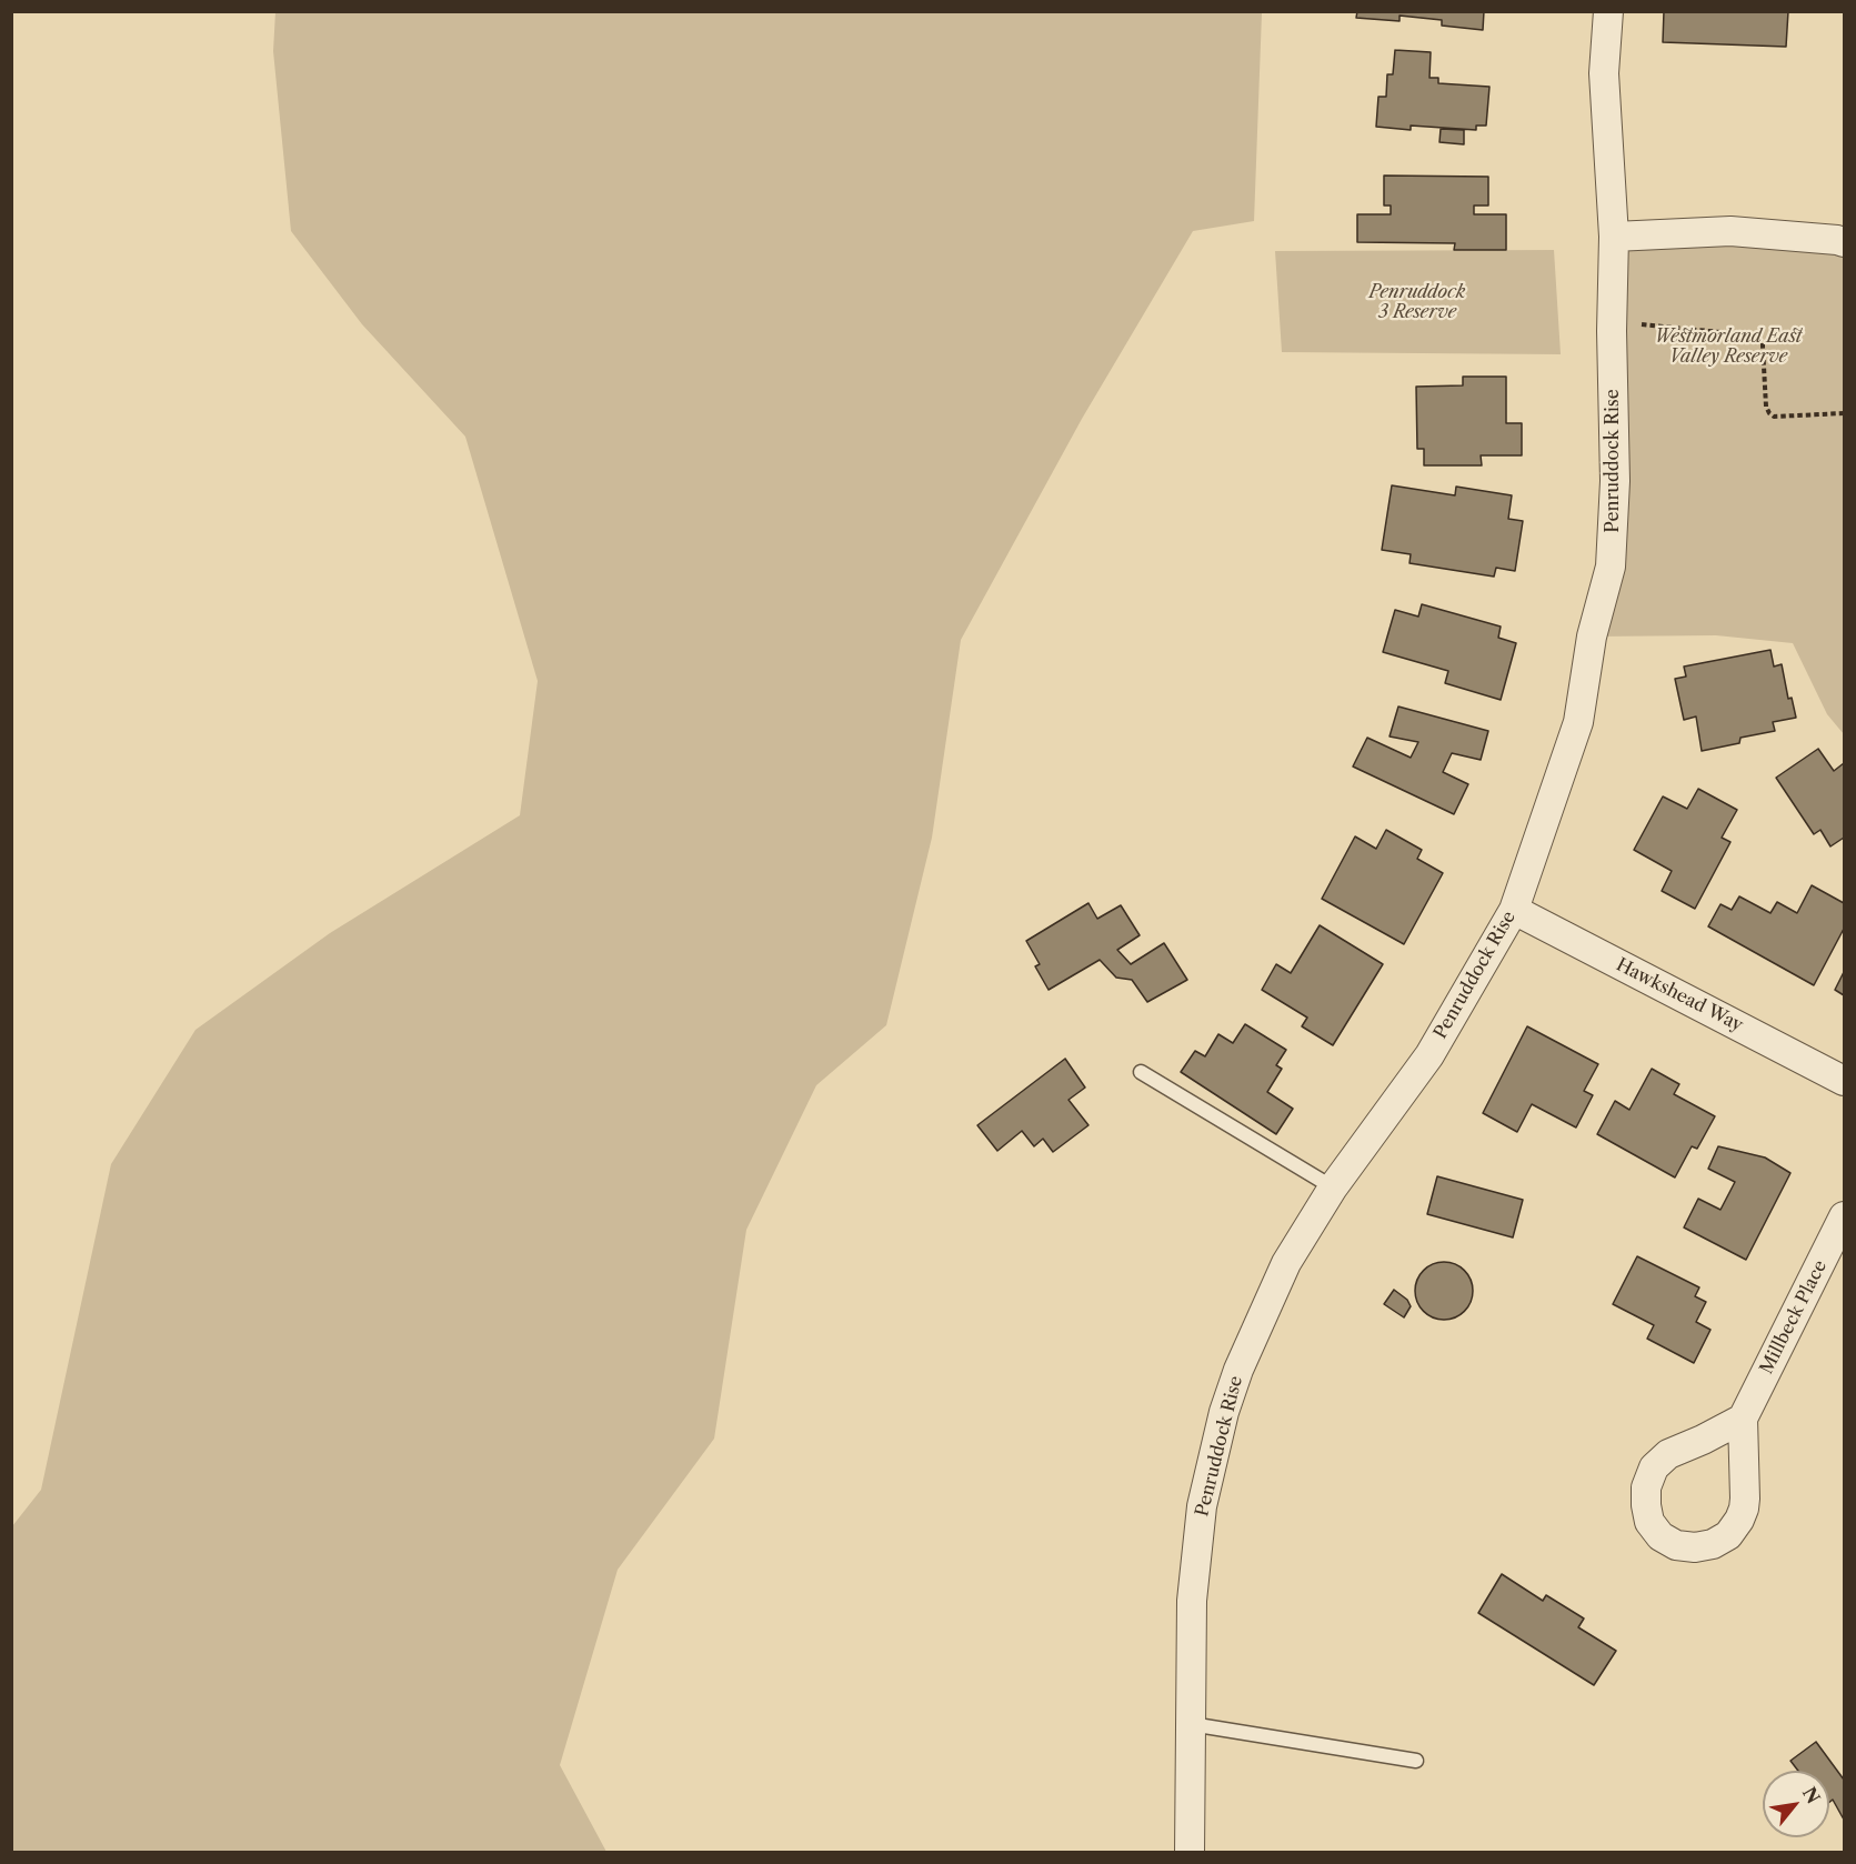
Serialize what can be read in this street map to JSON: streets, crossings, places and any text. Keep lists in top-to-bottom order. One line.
{"streets":{"street":["Penruddock Rise","Hawkshead Way","Millbeck Place"]},"crossings":[["Penruddock Rise","Hawkshead Way"]],"parks":["Penruddock 3 Reserve","Westmorland East Valley Reserve"],"north":"top right"}
